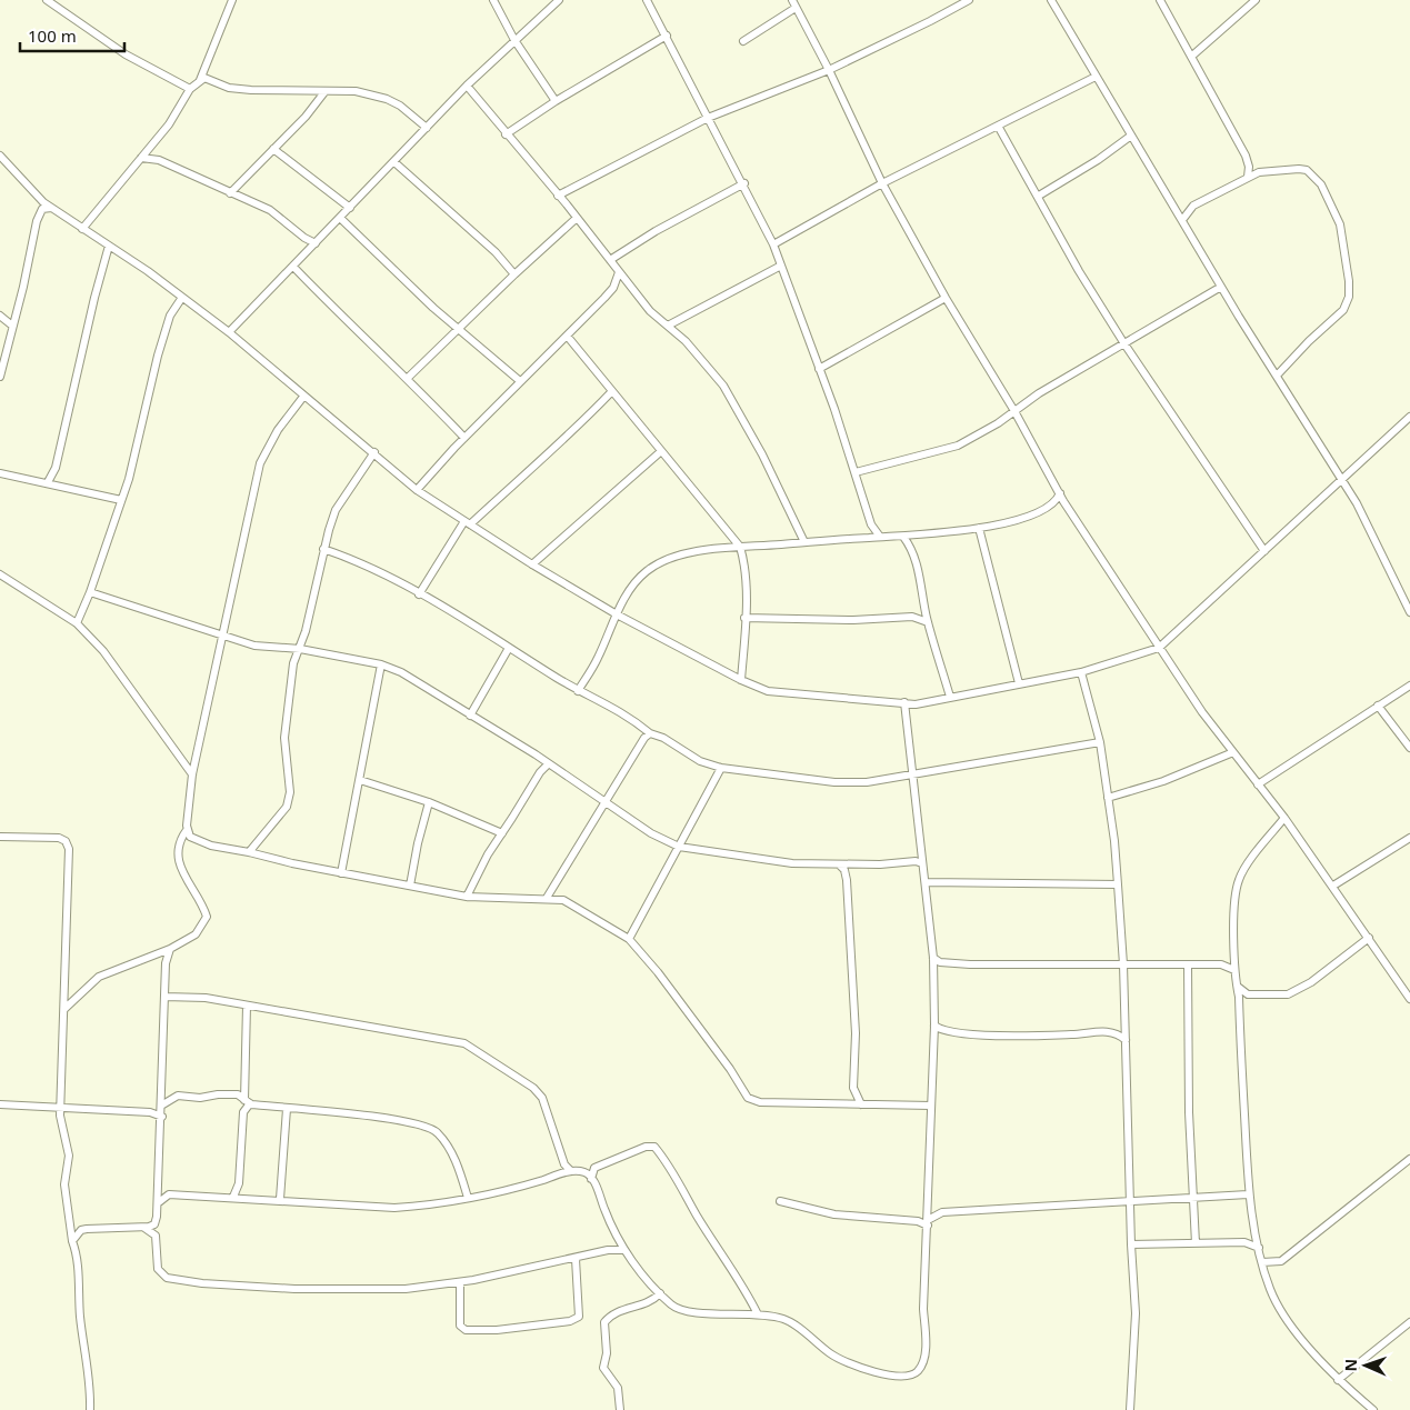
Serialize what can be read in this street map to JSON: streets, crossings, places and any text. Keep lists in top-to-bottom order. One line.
{"scale_bar":"100 m","north":"left"}
